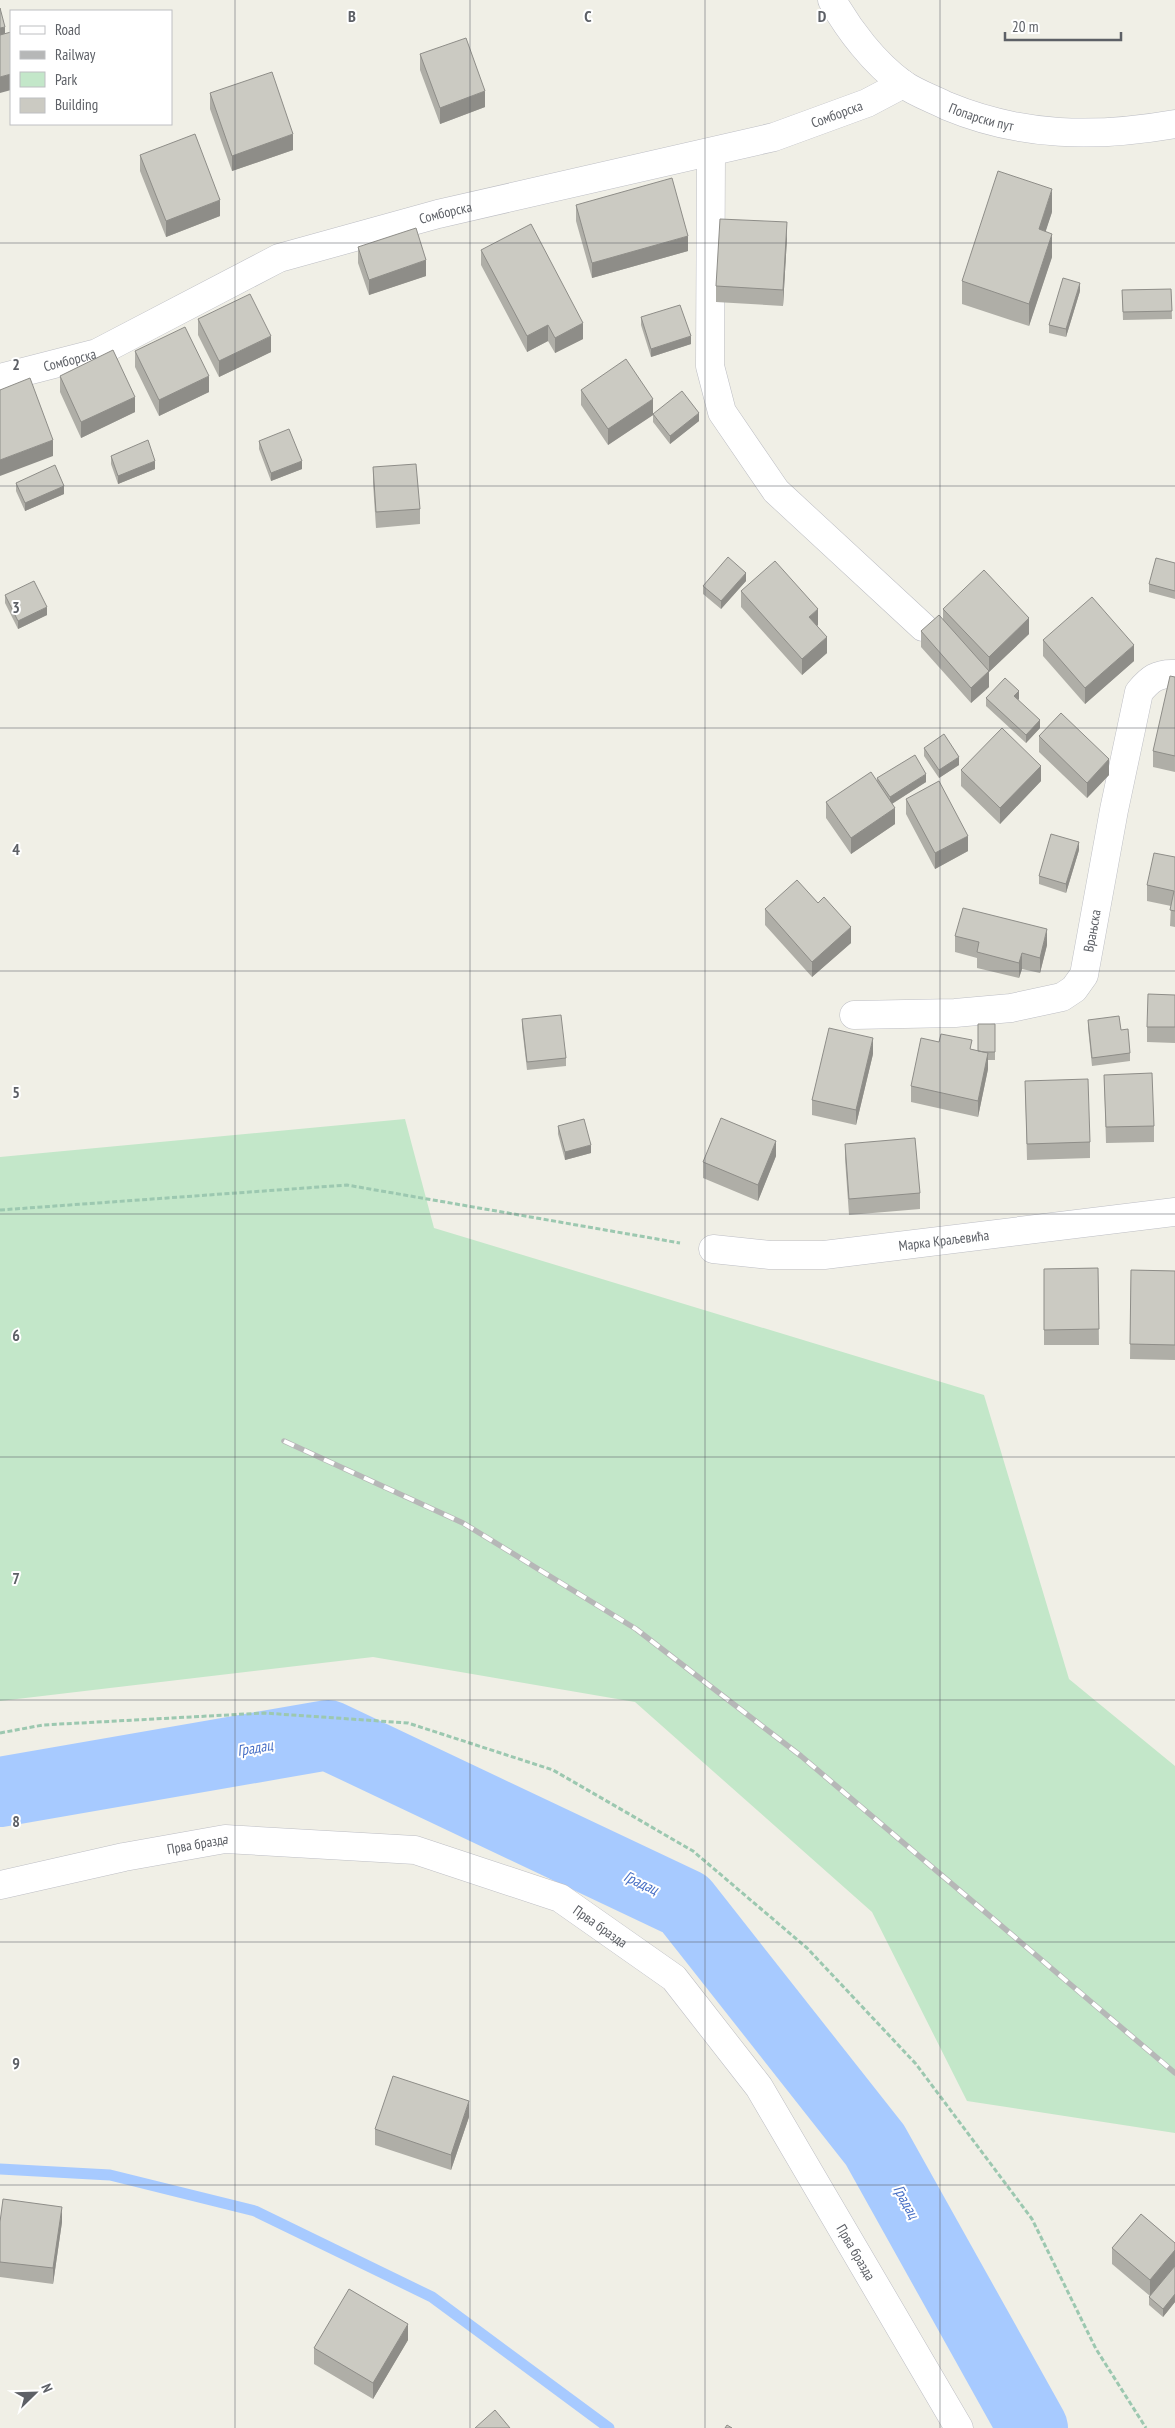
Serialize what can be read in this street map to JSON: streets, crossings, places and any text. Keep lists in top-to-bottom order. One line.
{"streets":{"street":["Сомборска","Попарски пут","Врањска","Марка Краљевића","Прва бразда"]},"crossings":[["Сомборска","Попарски пут"]],"water":["Градац"],"legend":["Road","Railway","Park","Building"],"scale_bar":"20 m","north":"top right","grid":{"columns":["B","C","D"],"rows":["2","3","4","5","6","7","8","9"]}}
